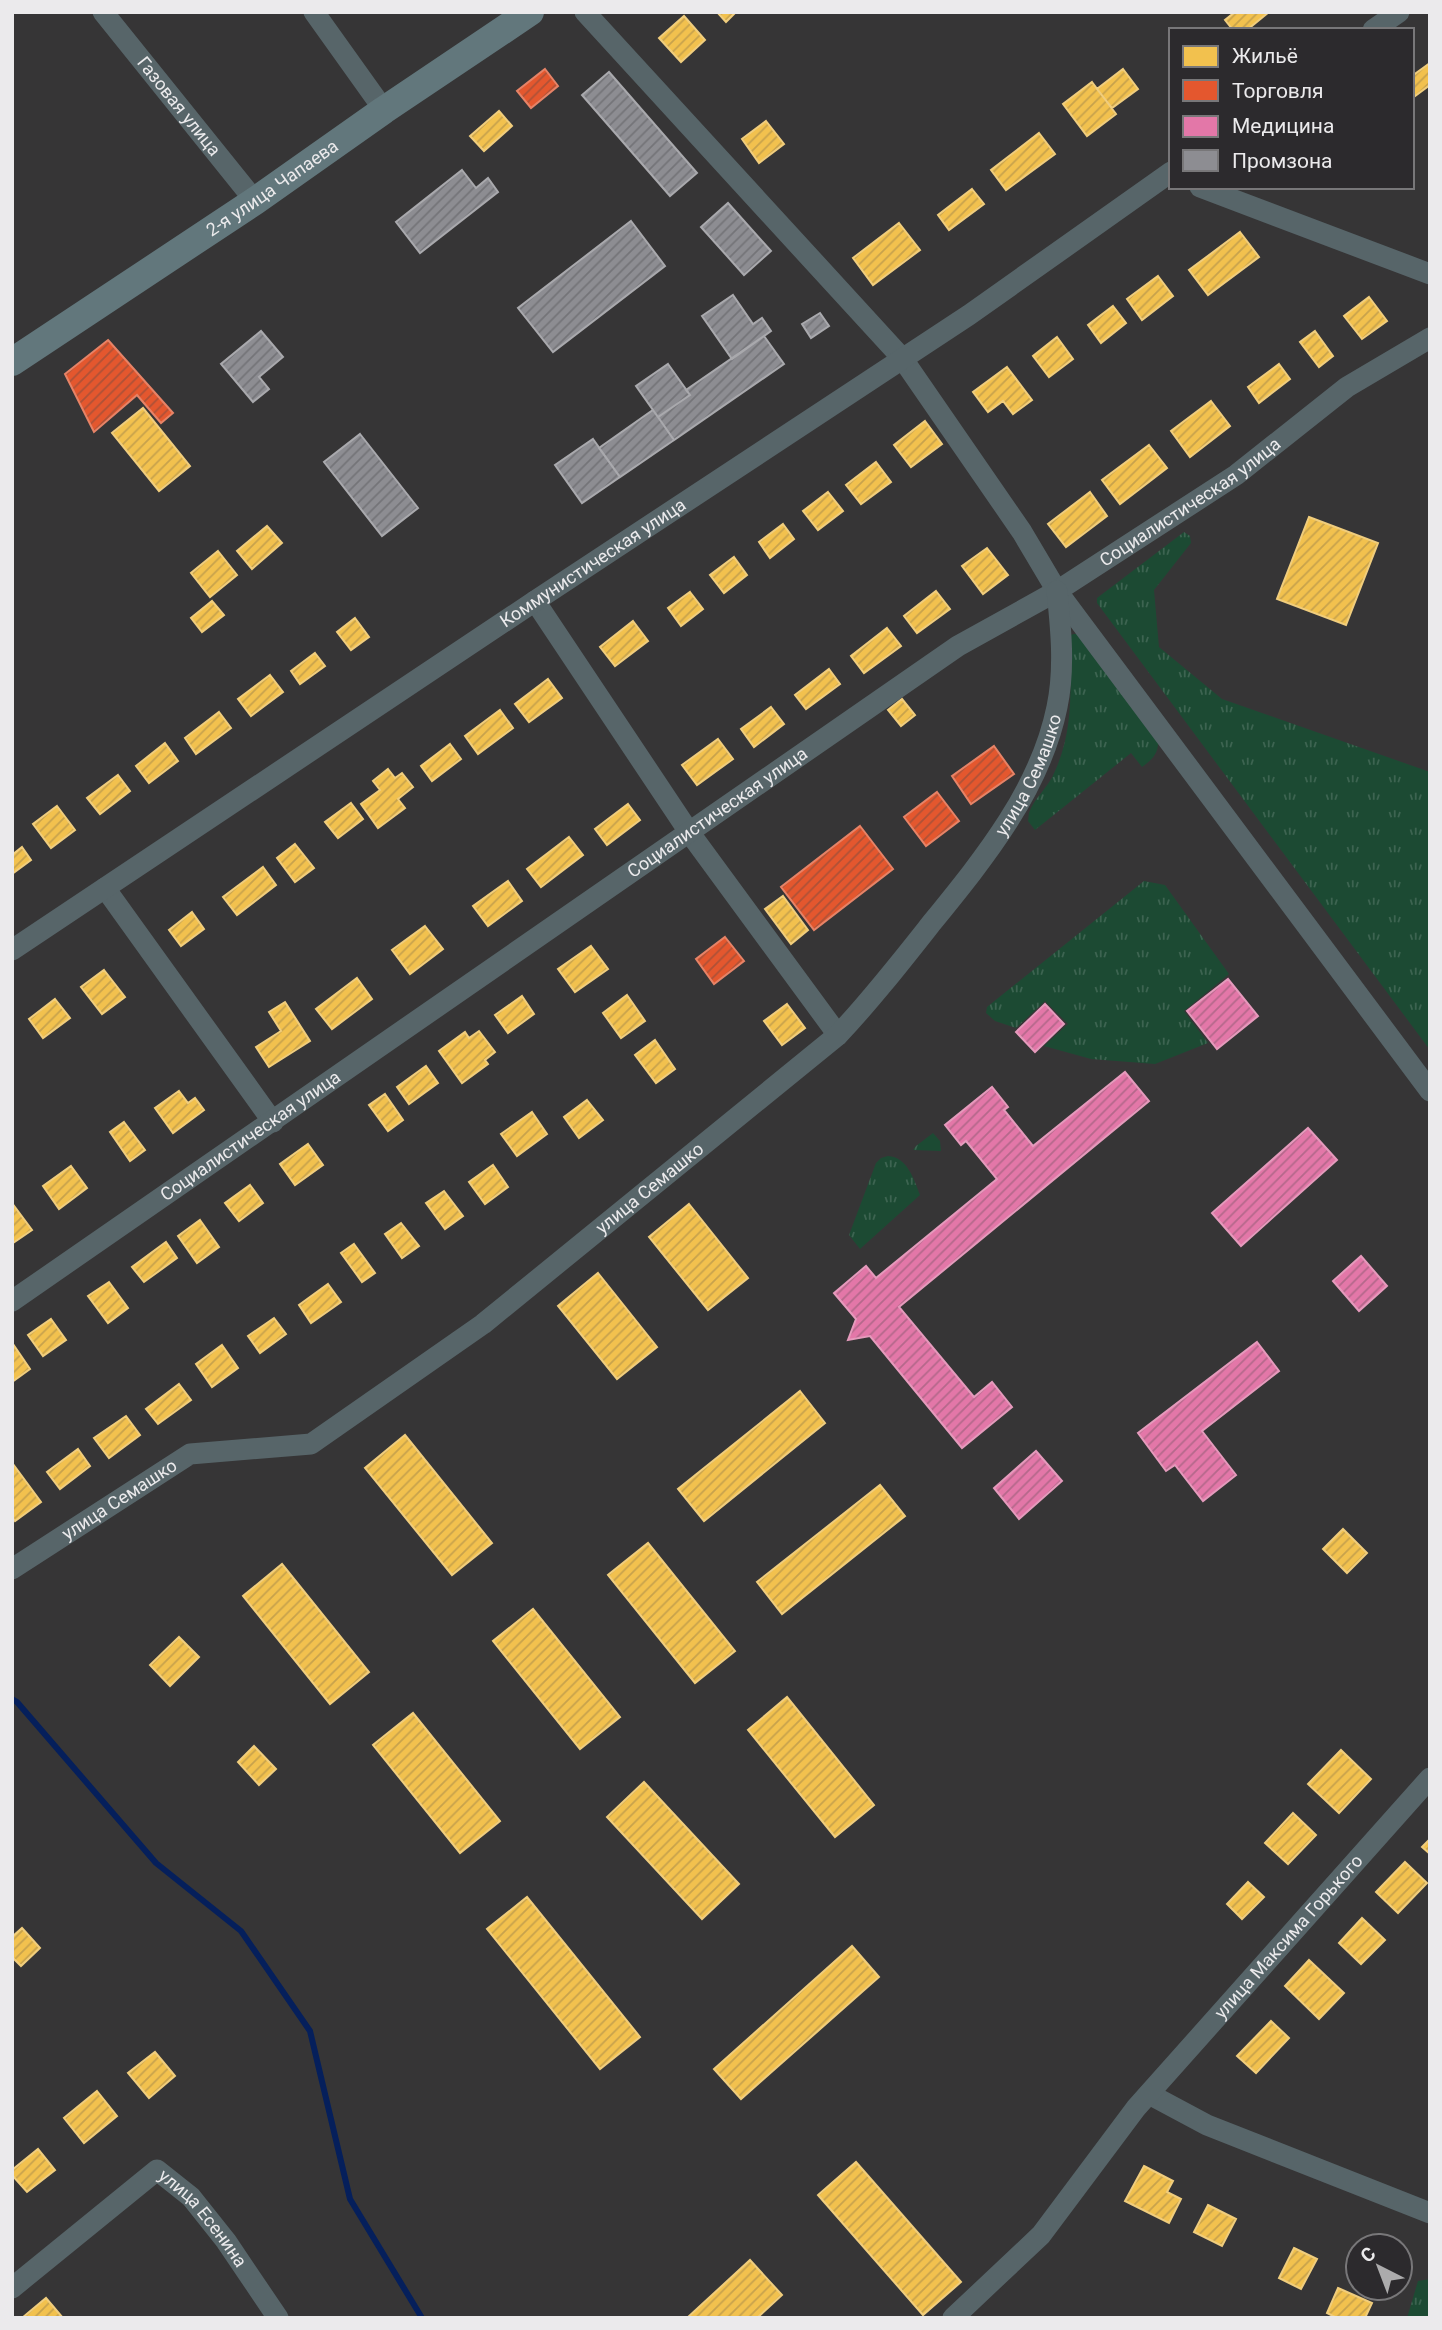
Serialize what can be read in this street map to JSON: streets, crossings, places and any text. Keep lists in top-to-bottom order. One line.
{"streets":{"main road":["2-я улица Чапаева"],"street":["Газовая улица","Социалистическая улица","Коммунистическая улица","улица Семашко","улица Максима Горького","улица Есенина"]},"crossings":[["Газовая улица","2-я улица Чапаева"],["Социалистическая улица","улица Семашко"]],"legend":["Жильё","Торговля","Медицина","Промзона"],"north":"top left"}
